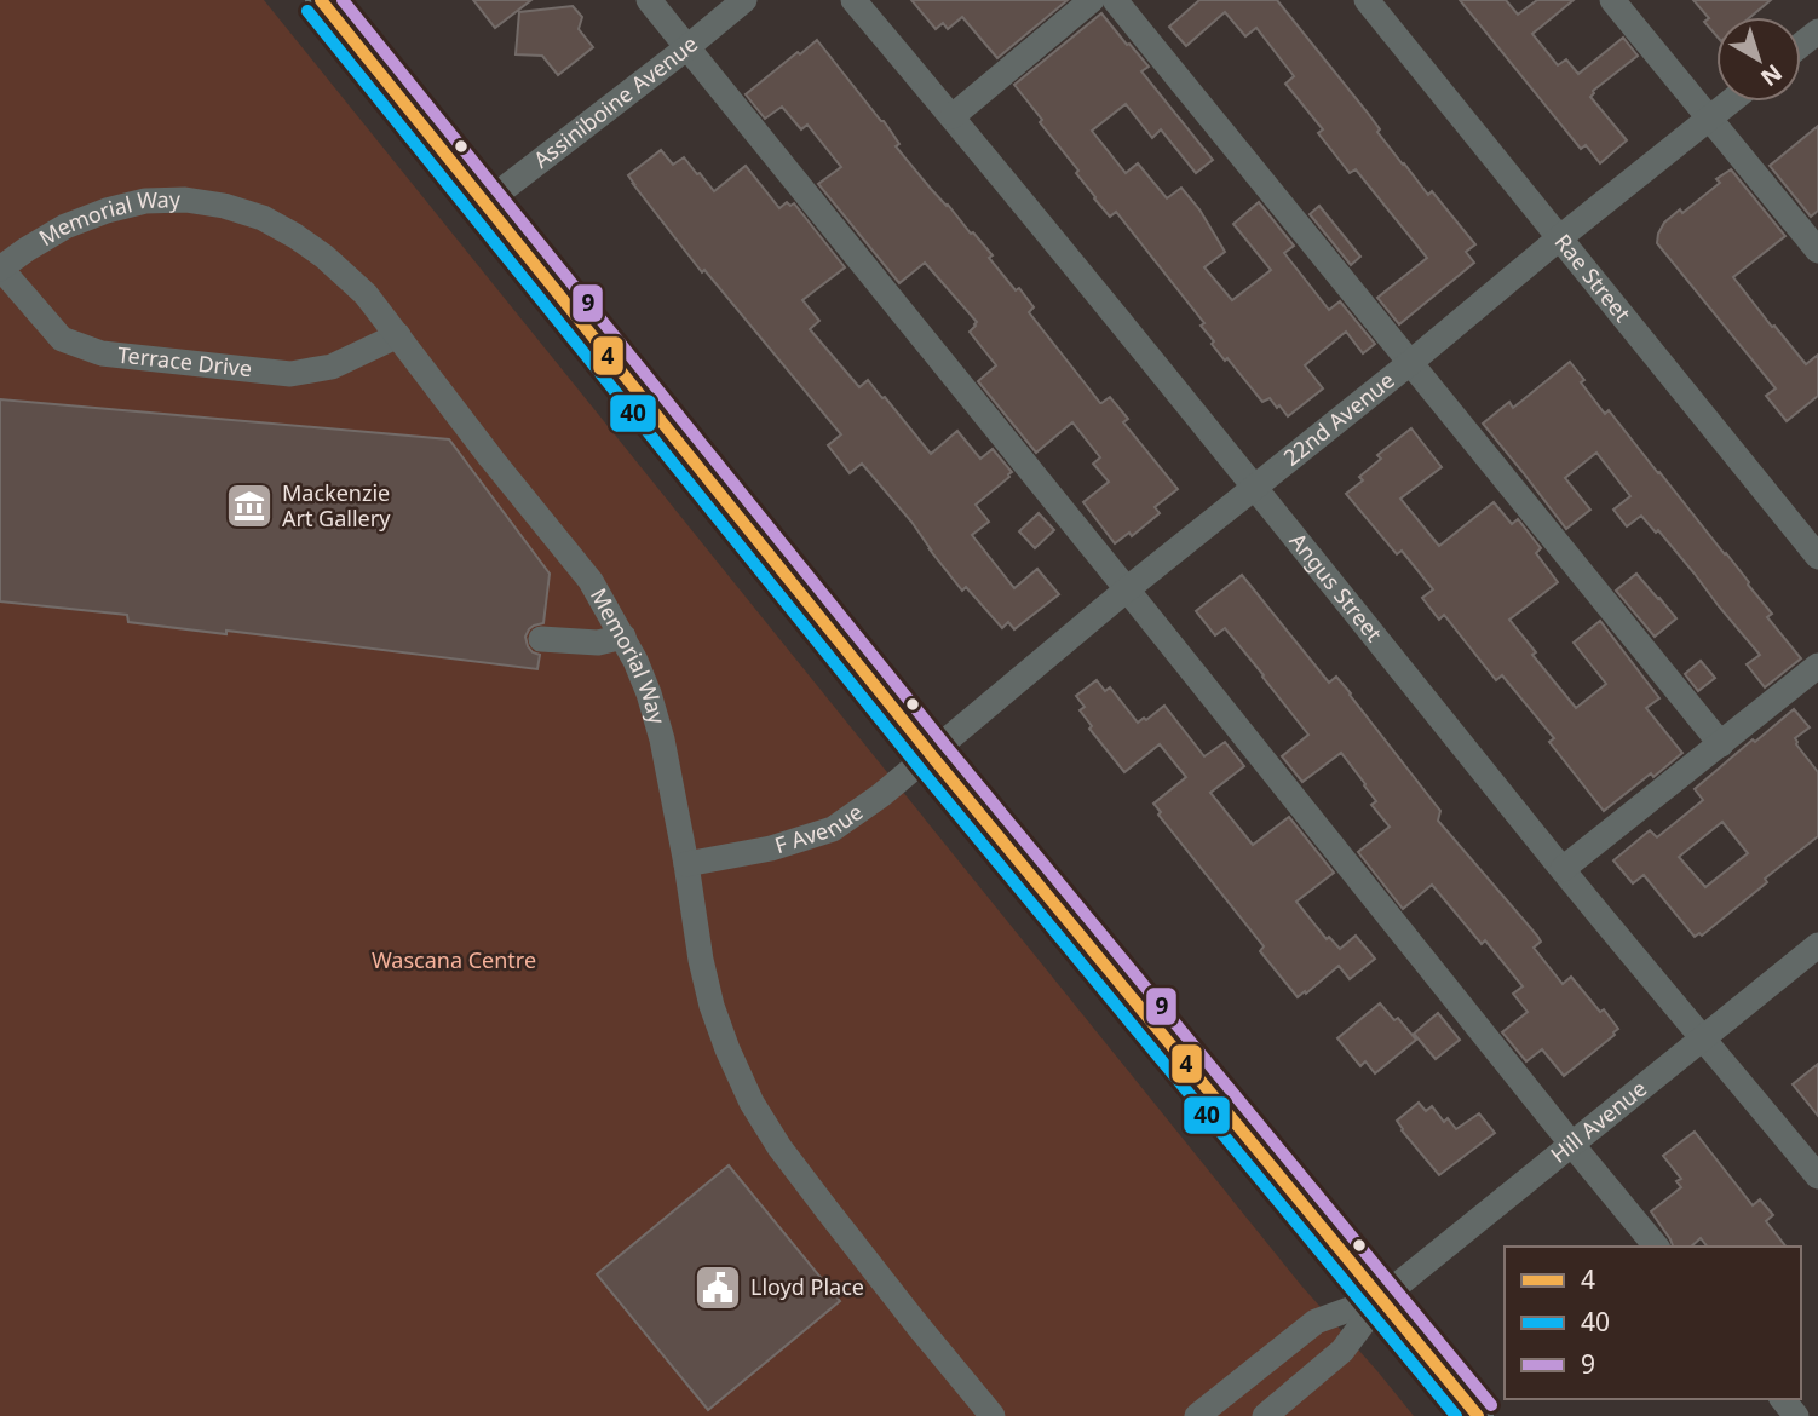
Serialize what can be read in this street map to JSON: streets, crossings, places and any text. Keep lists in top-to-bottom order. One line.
{"streets":{"street":["Assiniboine Avenue","Memorial Way","Rae Street","Terrace Drive","22nd Avenue","Angus Street","F Avenue","Hill Avenue"]},"crossings":[["Memorial Way","Terrace Drive"],["Memorial Way","F Avenue"],["Rae Street","22nd Avenue"],["22nd Avenue","Angus Street"],["22nd Avenue","F Avenue"],["Angus Street","Hill Avenue"]],"parks":["Wascana Centre"],"places":{"museum":["Mackenzie Art Gallery"],"public building":["Lloyd Place"]},"lines":["transit line 4","transit line 9","transit line 40"],"legend":["4","40","9"],"north":"bottom right"}
